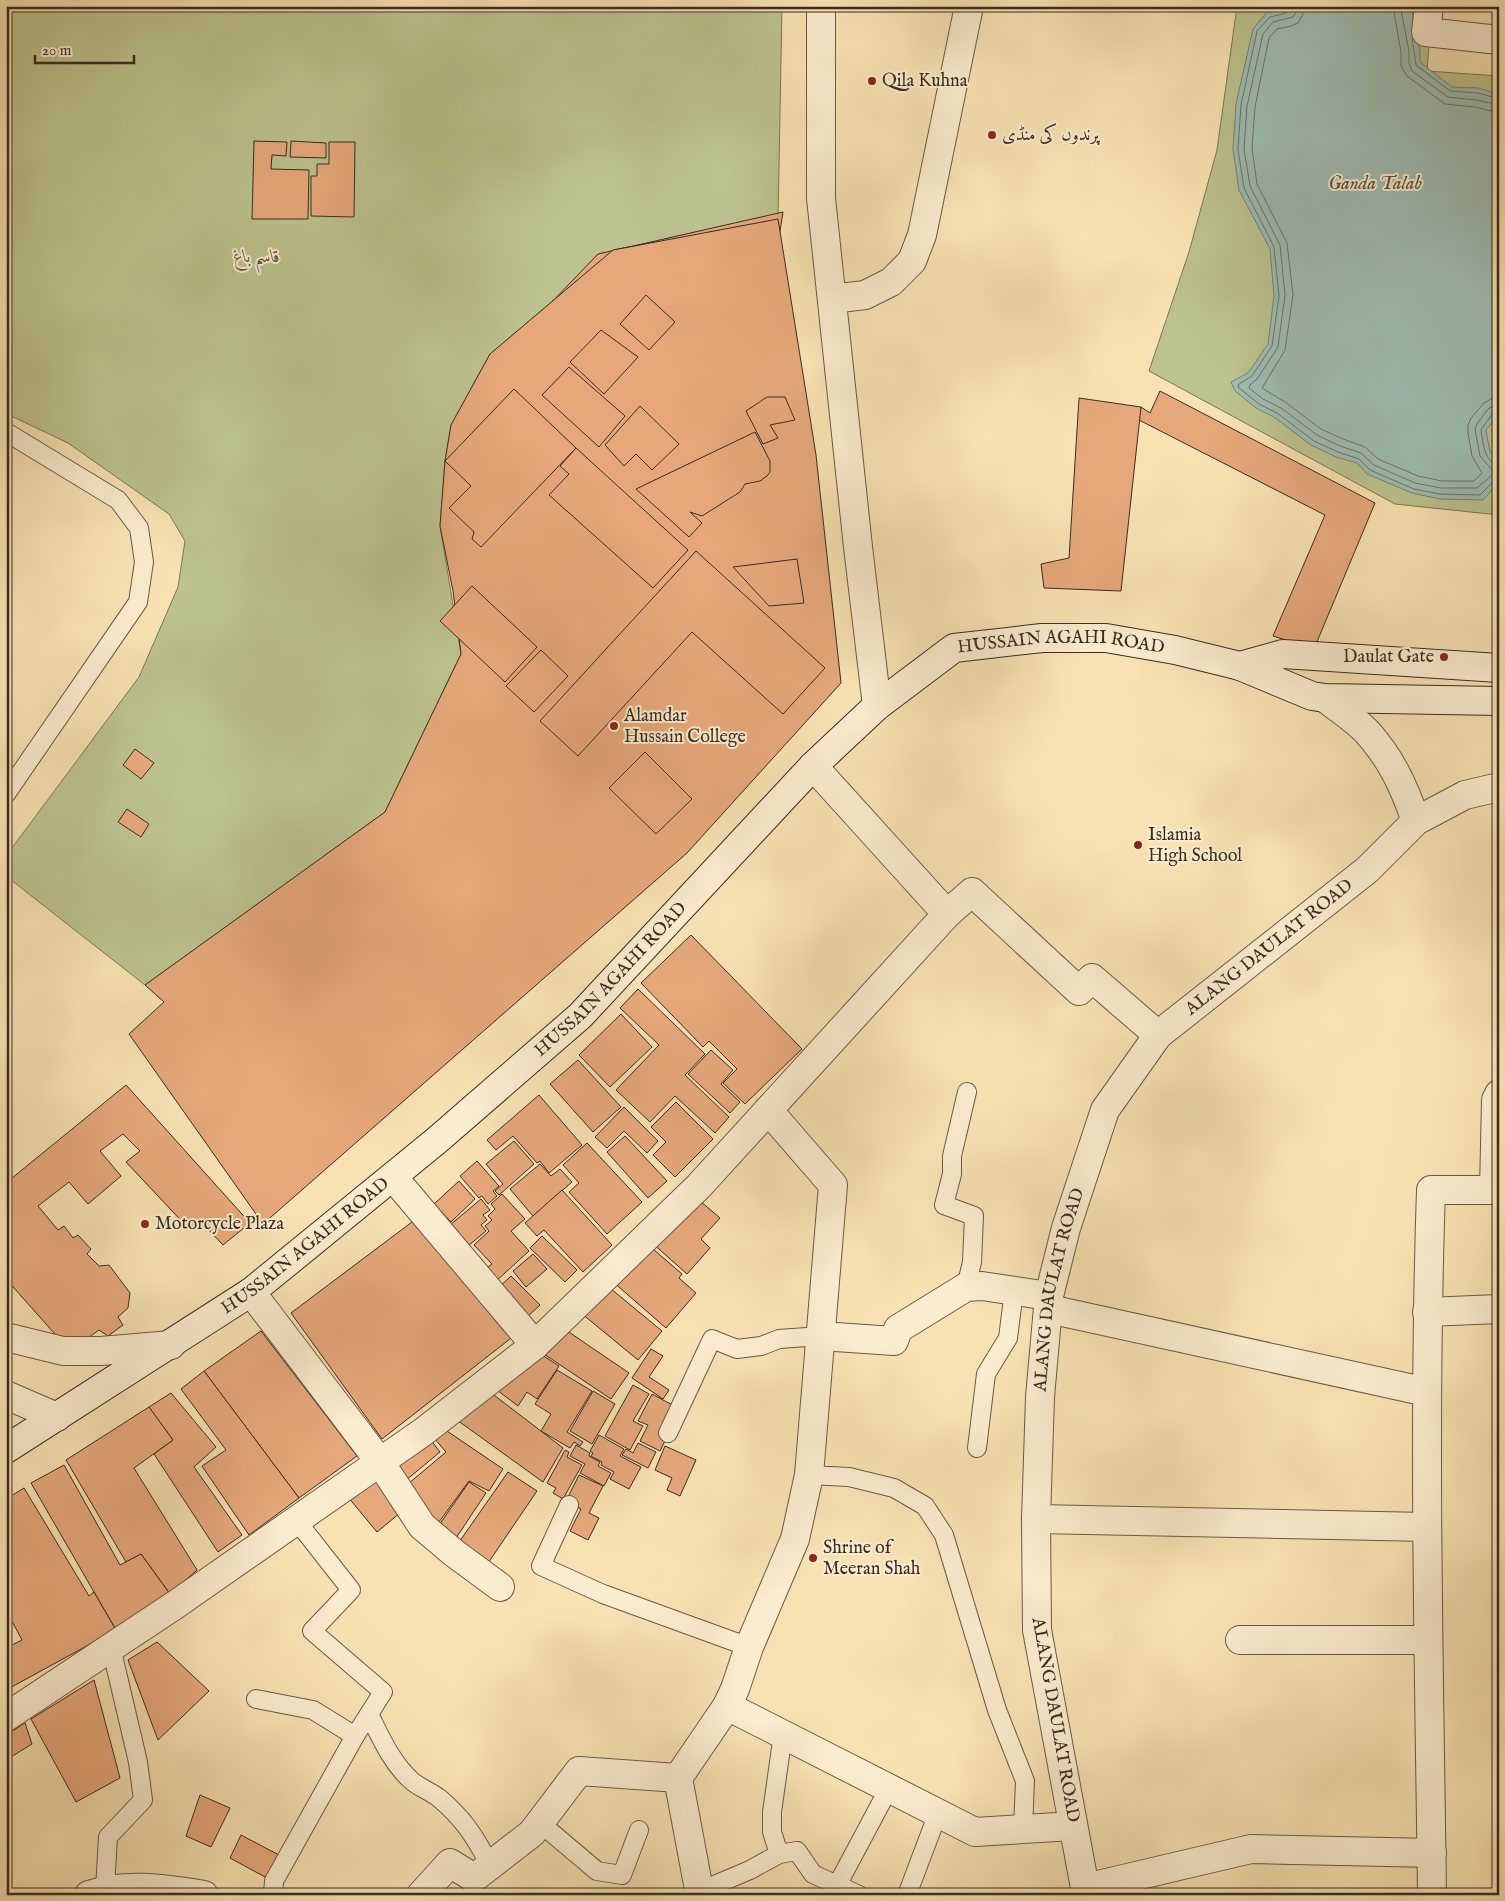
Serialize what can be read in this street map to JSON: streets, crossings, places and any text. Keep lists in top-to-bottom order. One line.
{"streets":{"street":["HUSSAIN AGAHI ROAD","ALANG DAULAT ROAD"]},"water":["Ganda Talab"],"parks":["قاسم باغ"],"places":["Qila Kuhna","پرندوں کی منڈی","Daulat Gate","Alamdar Hussain College","Islamia High School","Motorcycle Plaza","Shrine of Meeran Shah"],"scale_bar":"20 m"}
